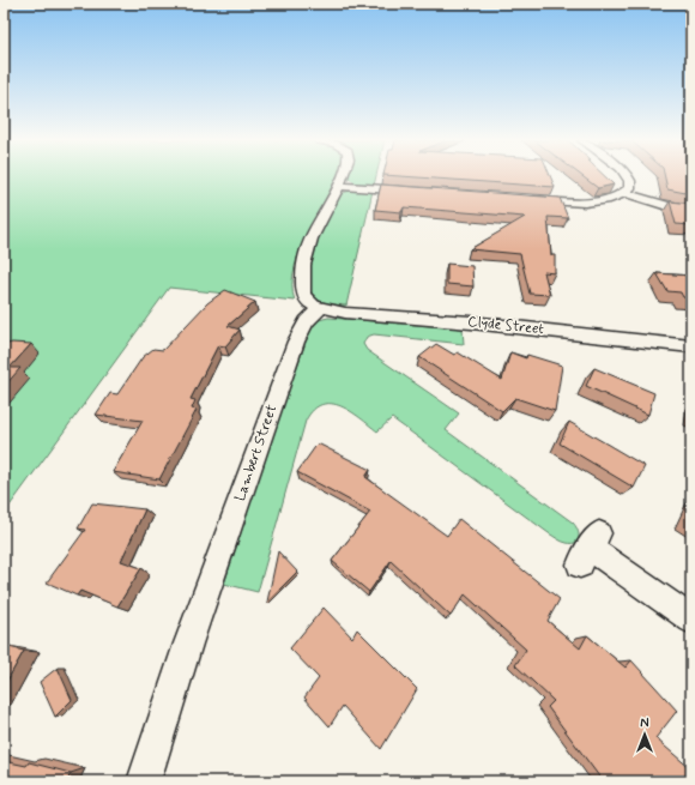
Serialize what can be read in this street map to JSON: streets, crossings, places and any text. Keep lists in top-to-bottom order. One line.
{"streets":{"street":["Clyde Street","Lambert Street"]},"crossings":[["Clyde Street","Lambert Street"]],"north":"top"}
